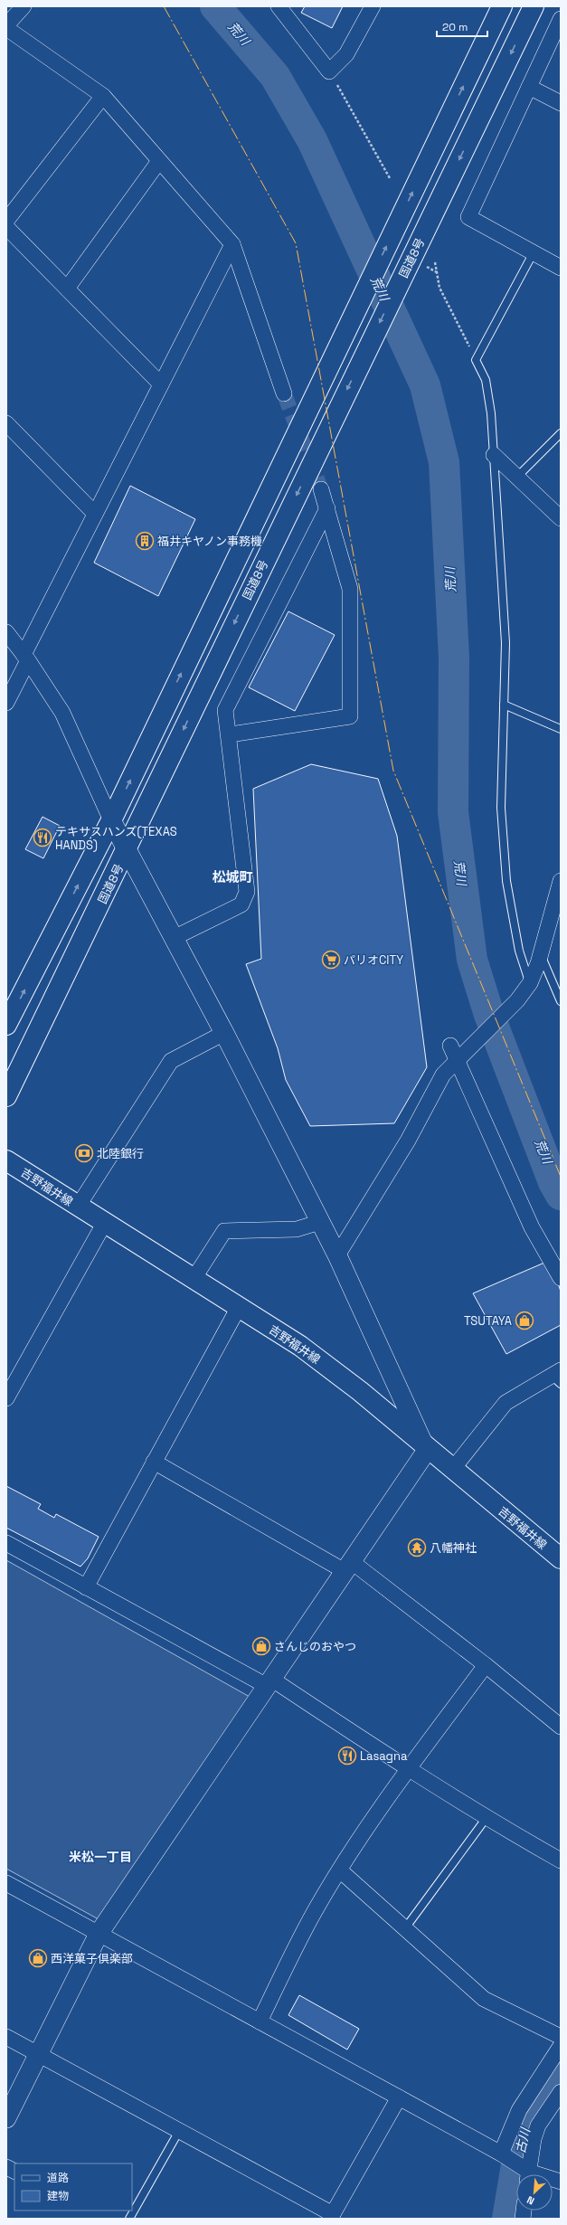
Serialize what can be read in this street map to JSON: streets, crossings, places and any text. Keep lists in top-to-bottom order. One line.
{"streets":{"main road":["国道8号","吉野福井線"]},"districts":["松城町","米松一丁目"],"water":["荒川","古川"],"places":{"building":["福井キヤノン事務機"],"restaurant":["テキサスハンズ(TEXAS HANDS)","Lasagna"],"supermarket":["パリオCITY"],"bank":["北陸銀行"],"shop":["TSUTAYA","さんじのおやつ","西洋菓子倶楽部"],"temple":["八幡神社"]},"legend":["道路","建物"],"scale_bar":"20 m","north":"bottom left"}
